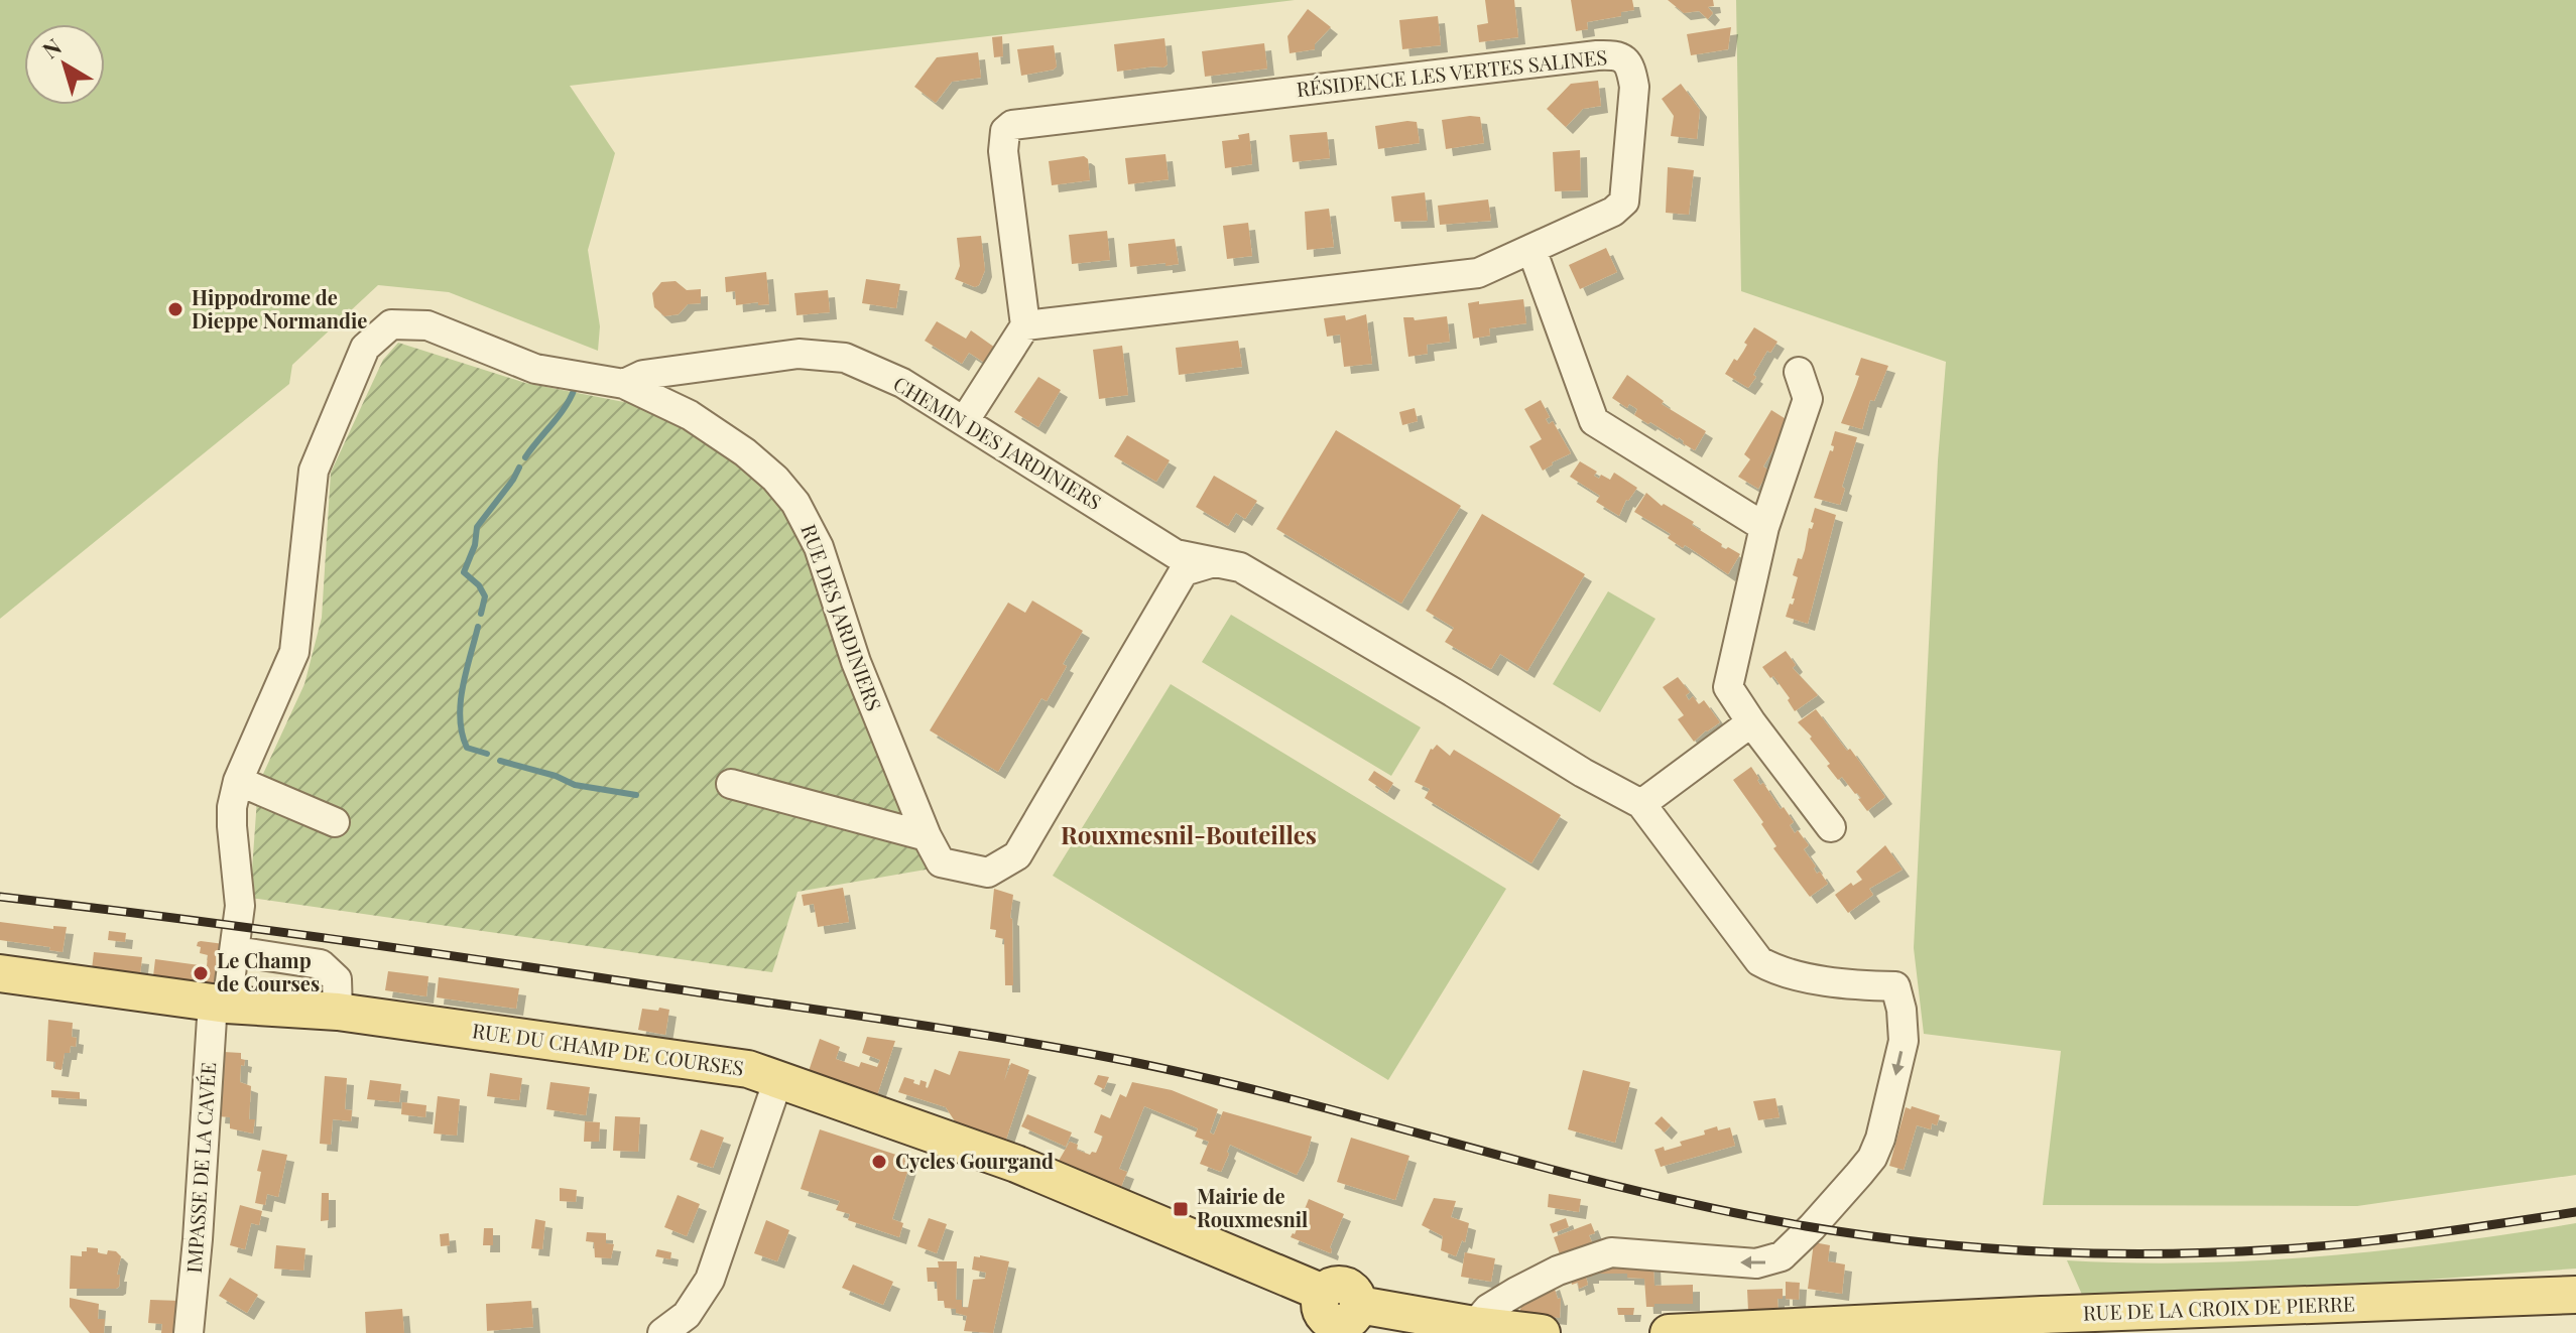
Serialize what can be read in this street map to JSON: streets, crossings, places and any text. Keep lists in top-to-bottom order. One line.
{"streets":{"main road":["RUE DU CHAMP DE COURSES","RUE DE LA CROIX DE PIERRE"],"street":["RÉSIDENCE LES VERTES SALINES","CHEMIN DES JARDINIERS","RUE DES JARDINIERS","IMPASSE DE LA CAVÉE"]},"crossings":[["CHEMIN DES JARDINIERS","RUE DES JARDINIERS"],["RUE DES JARDINIERS","RUE DU CHAMP DE COURSES"],["RUE DES JARDINIERS","IMPASSE DE LA CAVÉE"],["RUE DU CHAMP DE COURSES","IMPASSE DE LA CAVÉE"]],"districts":["Rouxmesnil-Bouteilles"],"places":{"other":["Hippodrome de Dieppe Normandie","Le Champ de Courses","Cycles Gourgand"],"transit":["Mairie de Rouxmesnil"]},"north":"top left"}
